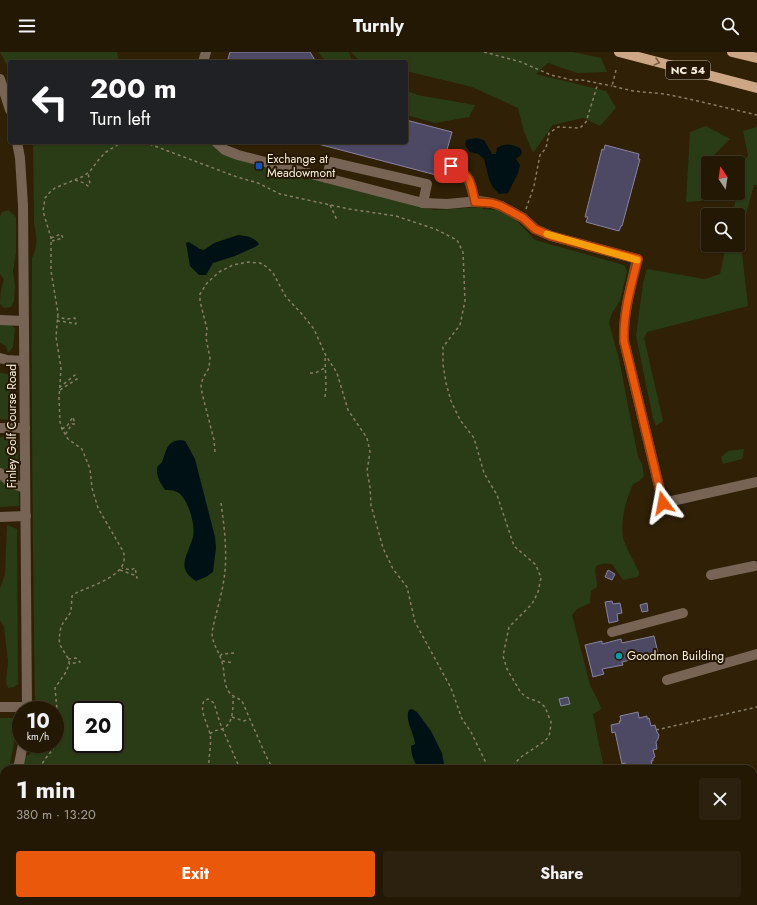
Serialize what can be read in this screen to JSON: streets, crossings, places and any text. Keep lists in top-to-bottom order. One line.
{"streets":{"main road":["NC 54"],"street":["Finley Golf Course Road"]},"places":{"transit":["Exchange at Meadowmont"],"other":["Goodmon Building"]},"north":"top","page":{"header":"Turnly","turn":["200 m","Turn left"],"speed":"10 km/h","limit":"20","heading":["1 min","380 m · 13:20"],"buttons":["Exit","Share"]}}
